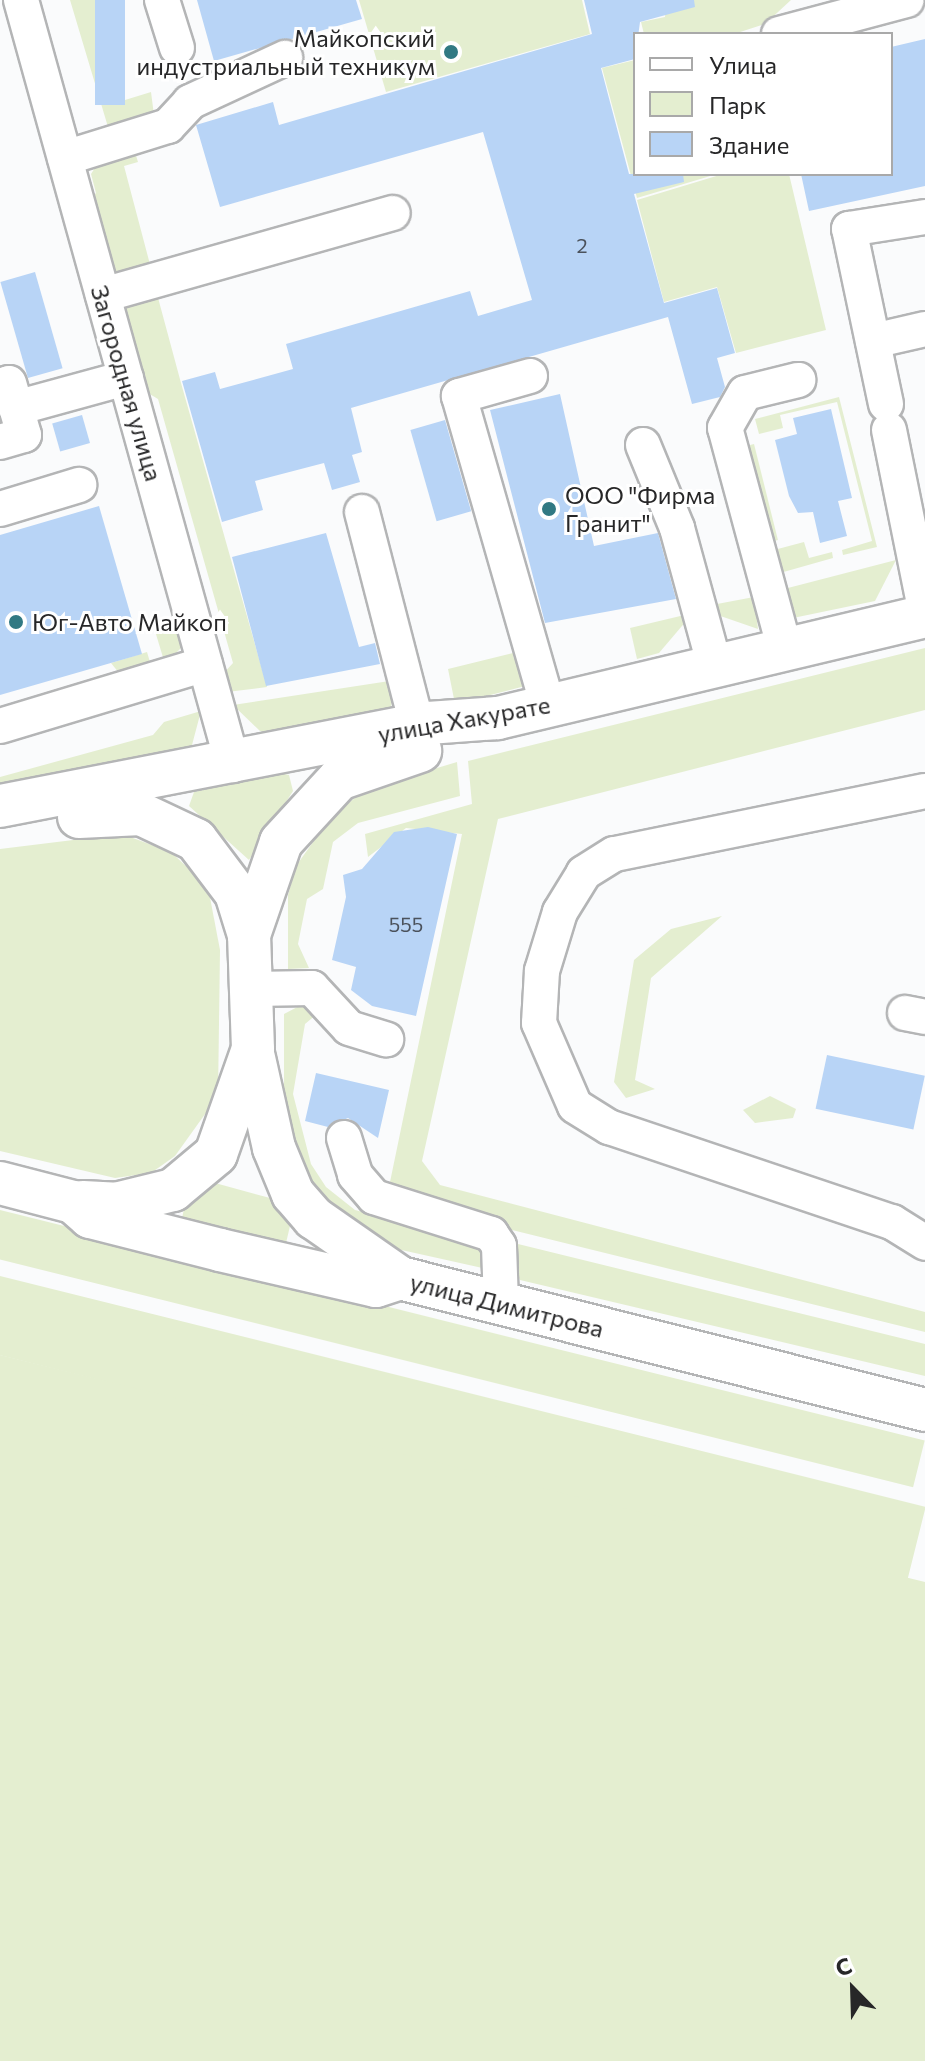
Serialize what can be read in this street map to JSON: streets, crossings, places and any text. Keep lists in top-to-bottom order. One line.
{"streets":{"main road":["улица Хакурате","улица Димитрова"],"street":["Загородная улица"]},"crossings":[["Загородная улица","улица Хакурате"]],"places":["Майкопский индустриальный техникум","ООО \"Фирма Гранит\"","Юг-Авто Майкоп"],"house_numbers":["2","555"],"legend":["Улица","Парк","Здание"],"north":"top left"}
